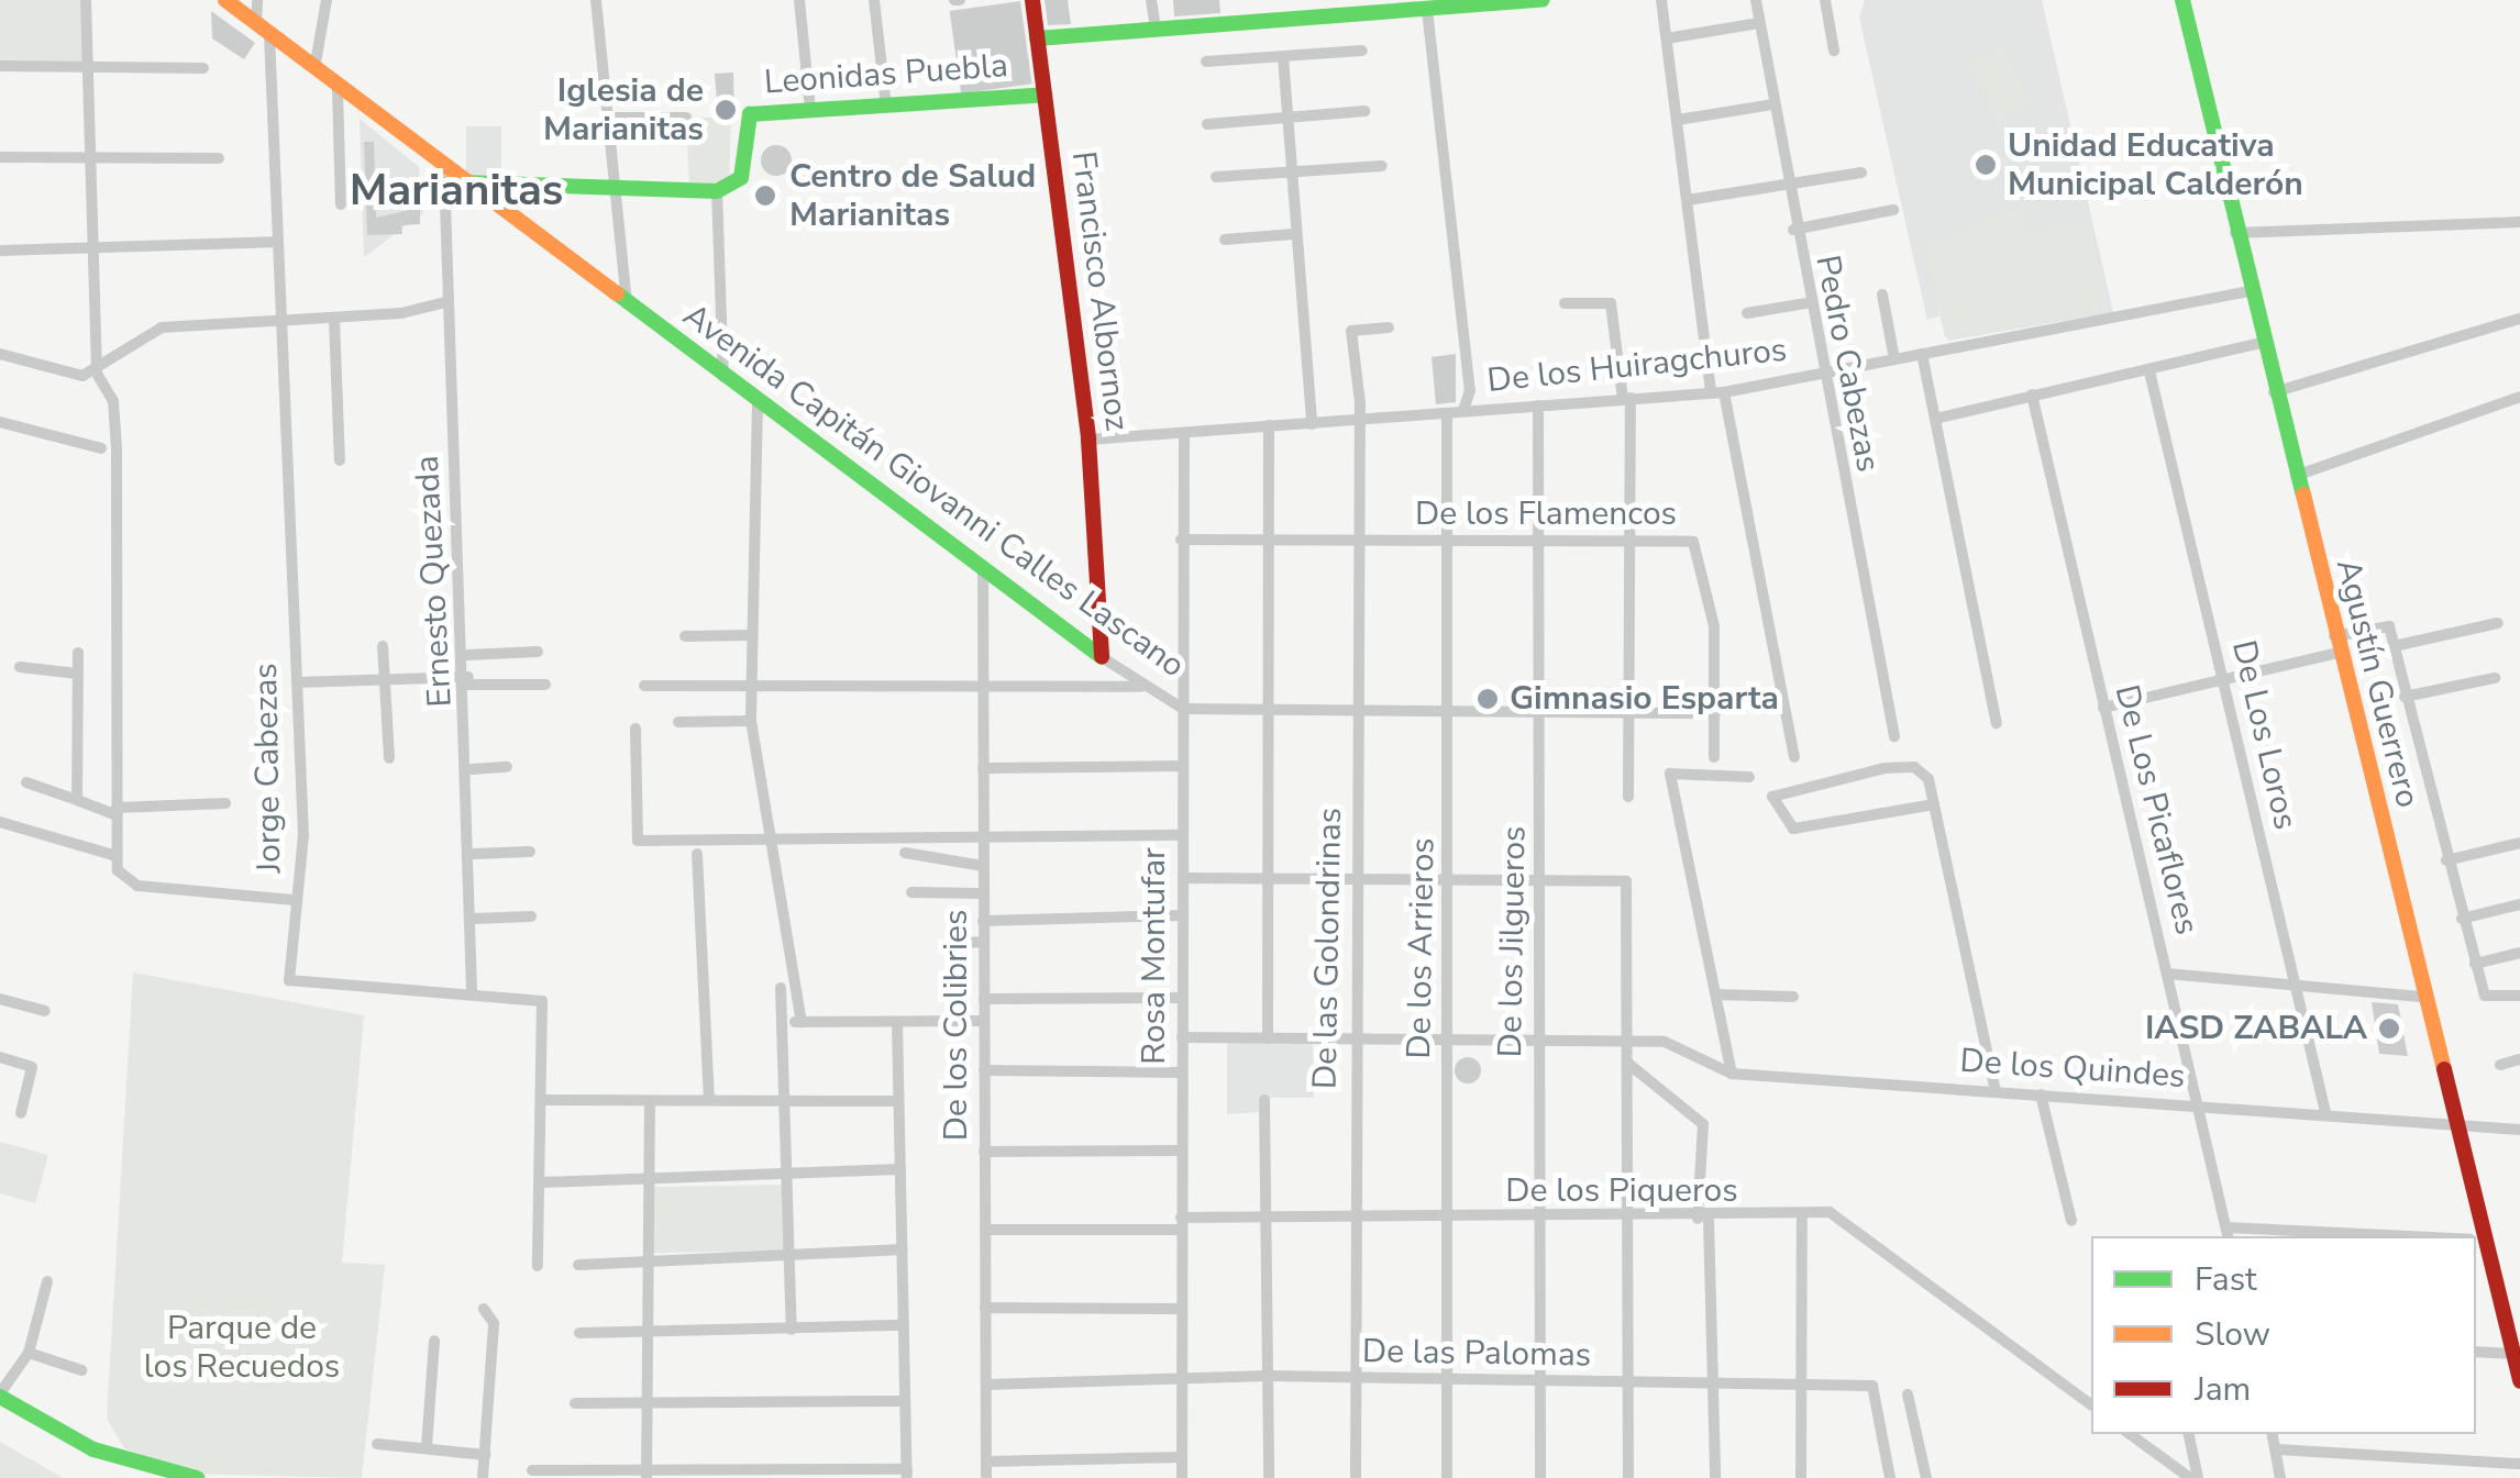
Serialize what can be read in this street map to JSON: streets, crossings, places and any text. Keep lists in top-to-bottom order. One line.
{"streets":{"street":["Leonidas Puebla","Francisco Albornoz","Pedro Cabezas","De los Huiragchuros","Avenida Capitán Giovanni Calles Lascano","De los Flamencos","Ernesto Quezada","Agustín Guerrero","De Los Loros","Jorge Cabezas","De Los Picaflores","De los Jilgueros","De las Golondrinas","De los Arrieros","Rosa Montufar","De los Colibries","De los Quindes","De los Piqueros","De las Palomas"]},"crossings":[["Leonidas Puebla","Francisco Albornoz"],["Francisco Albornoz","De los Huiragchuros"],["Francisco Albornoz","Avenida Capitán Giovanni Calles Lascano"],["Pedro Cabezas","De los Huiragchuros"],["De los Huiragchuros","Agustín Guerrero"],["De los Huiragchuros","De los Jilgueros"],["De los Huiragchuros","De las Golondrinas"],["De los Huiragchuros","De los Arrieros"],["De los Huiragchuros","Rosa Montufar"],["Avenida Capitán Giovanni Calles Lascano","De los Flamencos"],["Avenida Capitán Giovanni Calles Lascano","Ernesto Quezada"],["Avenida Capitán Giovanni Calles Lascano","Jorge Cabezas"],["Avenida Capitán Giovanni Calles Lascano","De los Jilgueros"],["Avenida Capitán Giovanni Calles Lascano","De las Golondrinas"],["Avenida Capitán Giovanni Calles Lascano","De los Arrieros"],["Avenida Capitán Giovanni Calles Lascano","Rosa Montufar"],["Avenida Capitán Giovanni Calles Lascano","De los Colibries"],["De los Flamencos","De los Jilgueros"],["De los Flamencos","De las Golondrinas"],["De los Flamencos","De los Arrieros"],["De los Flamencos","Rosa Montufar"],["Ernesto Quezada","Jorge Cabezas"],["Agustín Guerrero","De los Quindes"],["De Los Loros","De los Quindes"],["De Los Picaflores","De los Quindes"],["De los Jilgueros","De los Quindes"],["De los Jilgueros","De los Piqueros"],["De los Jilgueros","De las Palomas"],["De las Golondrinas","De los Quindes"],["De las Golondrinas","De los Piqueros"],["De las Golondrinas","De las Palomas"],["De los Arrieros","De los Quindes"],["De los Arrieros","De los Piqueros"],["De los Arrieros","De las Palomas"],["Rosa Montufar","De los Quindes"],["Rosa Montufar","De los Piqueros"],["Rosa Montufar","De las Palomas"],["De los Colibries","De los Piqueros"],["De los Colibries","De las Palomas"]],"districts":["Marianitas"],"parks":["Parque de los Recuedos"],"places":["Iglesia de Marianitas","Unidad Educativa Municipal Calderón","Centro de Salud Marianitas","Gimnasio Esparta","IASD ZABALA"],"legend":["Fast","Slow","Jam"]}
